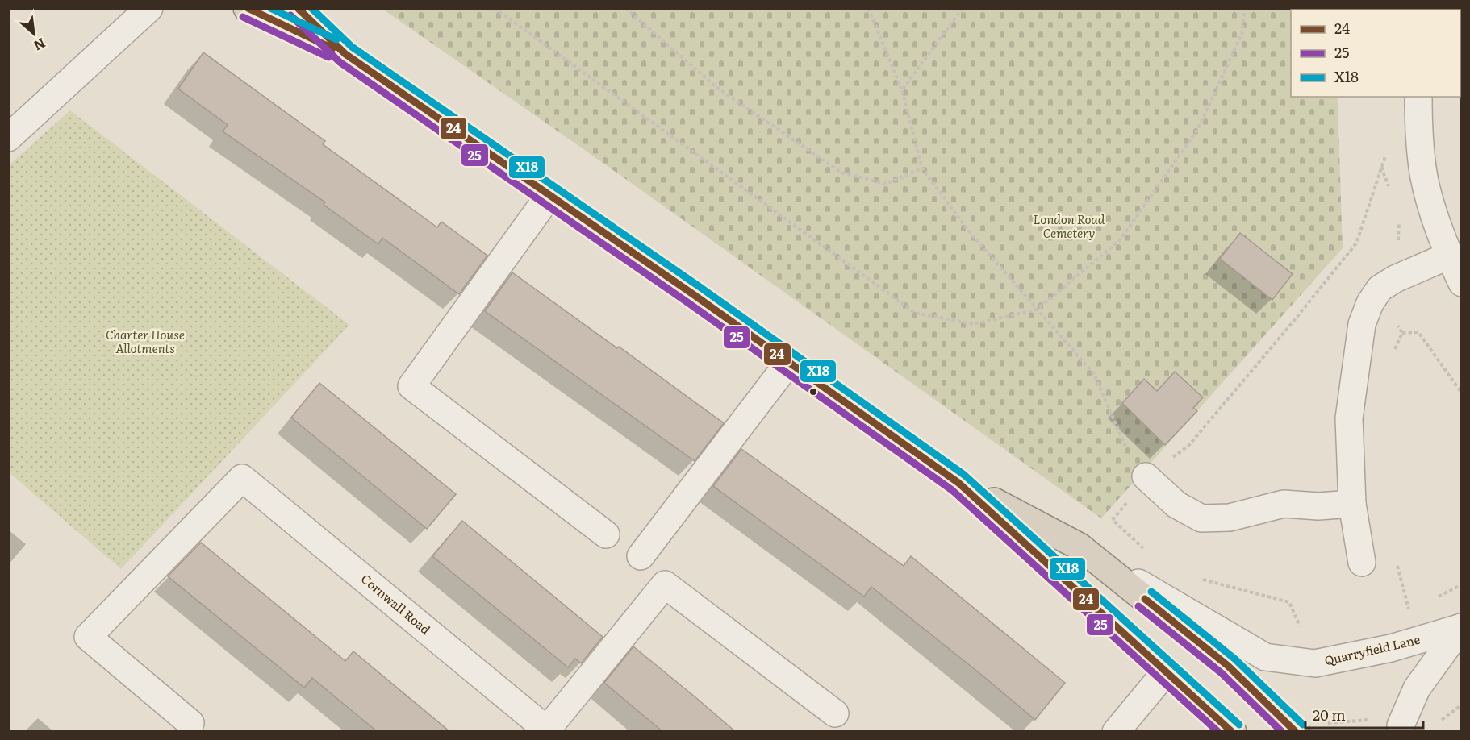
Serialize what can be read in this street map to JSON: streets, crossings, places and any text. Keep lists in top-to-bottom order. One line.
{"streets":{"street":["Cornwall Road","Quarryfield Lane"]},"parks":["London Road Cemetery","Charter House Allotments"],"lines":["transit line 24","transit line X18","transit line 25"],"legend":["24","25","X18"],"scale_bar":"20 m","north":"bottom right"}
